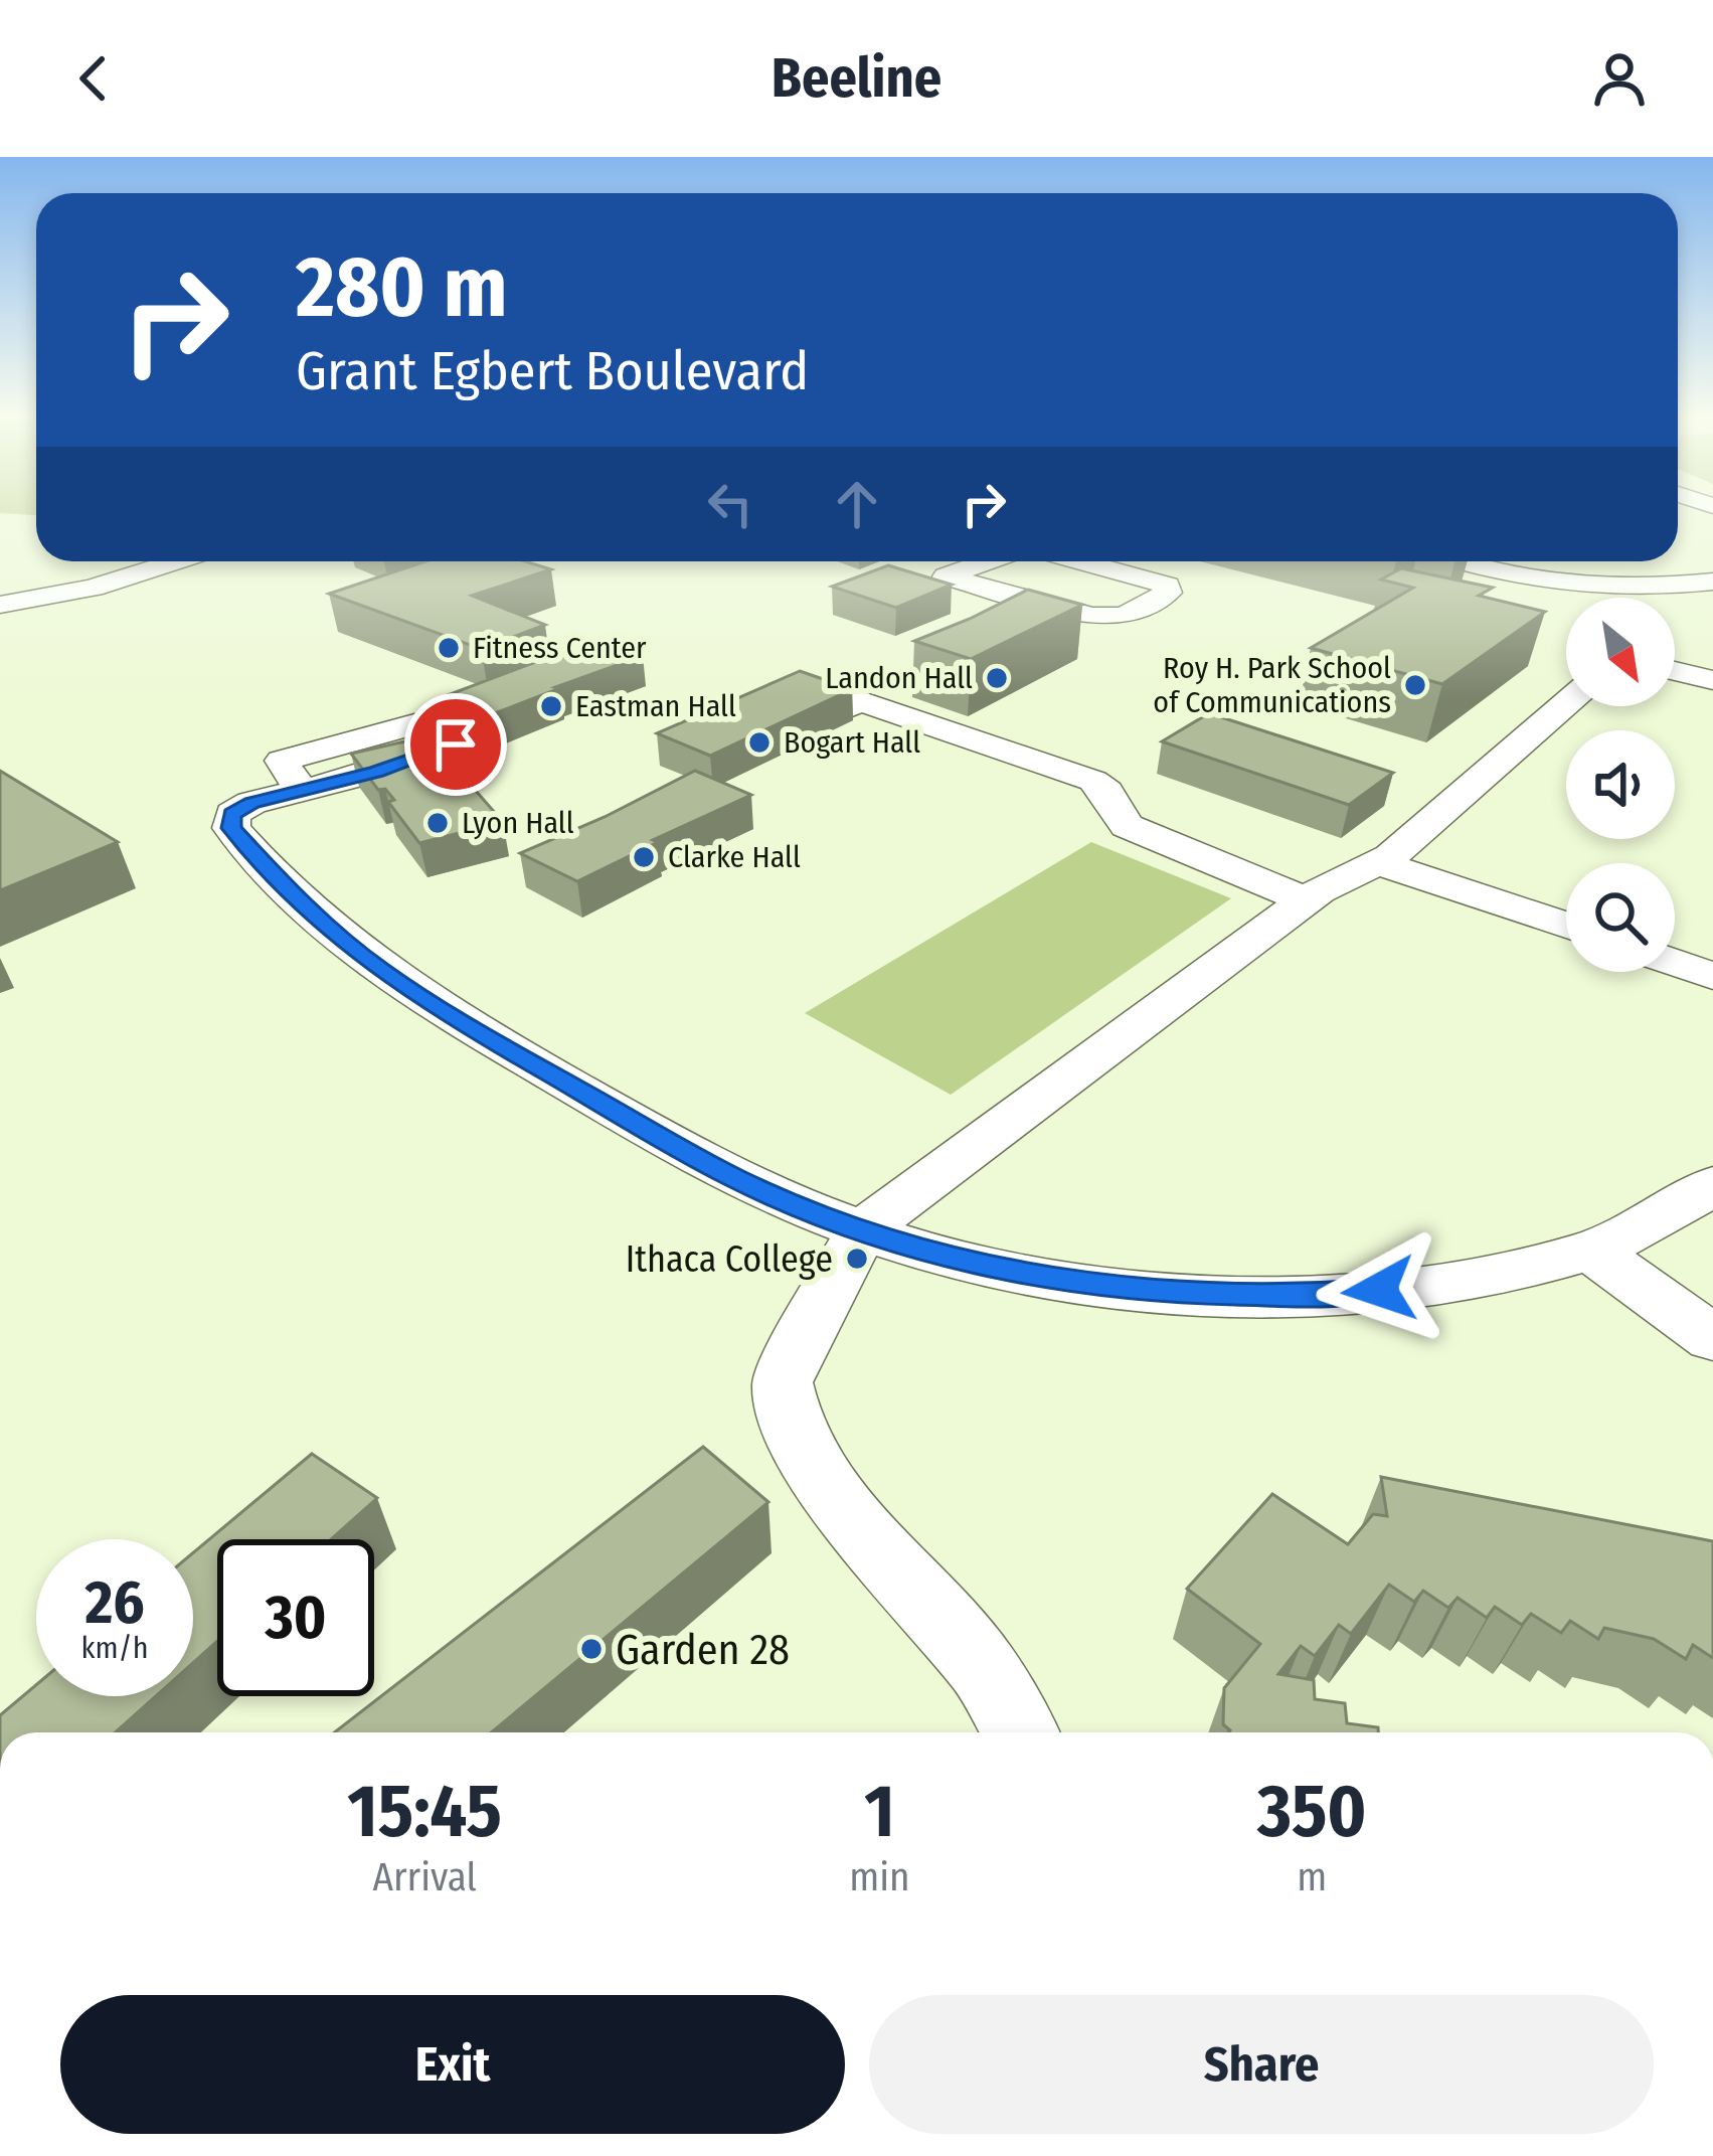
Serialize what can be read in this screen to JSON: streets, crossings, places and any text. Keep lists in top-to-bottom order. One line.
{"places":["Fitness Center","Landon Hall","Roy H. Park School of Communications","Eastman Hall","Bogart Hall","Lyon Hall","Clarke Hall","Ithaca College","Garden 28"],"north":"bottom right","page":{"header":"Beeline","turn":["280 m","Grant Egbert Boulevard"],"speed":"26 km/h","limit":"30","eta":["15:45","Arrival","1","min","350","m"],"buttons":["Exit","Share"]}}
